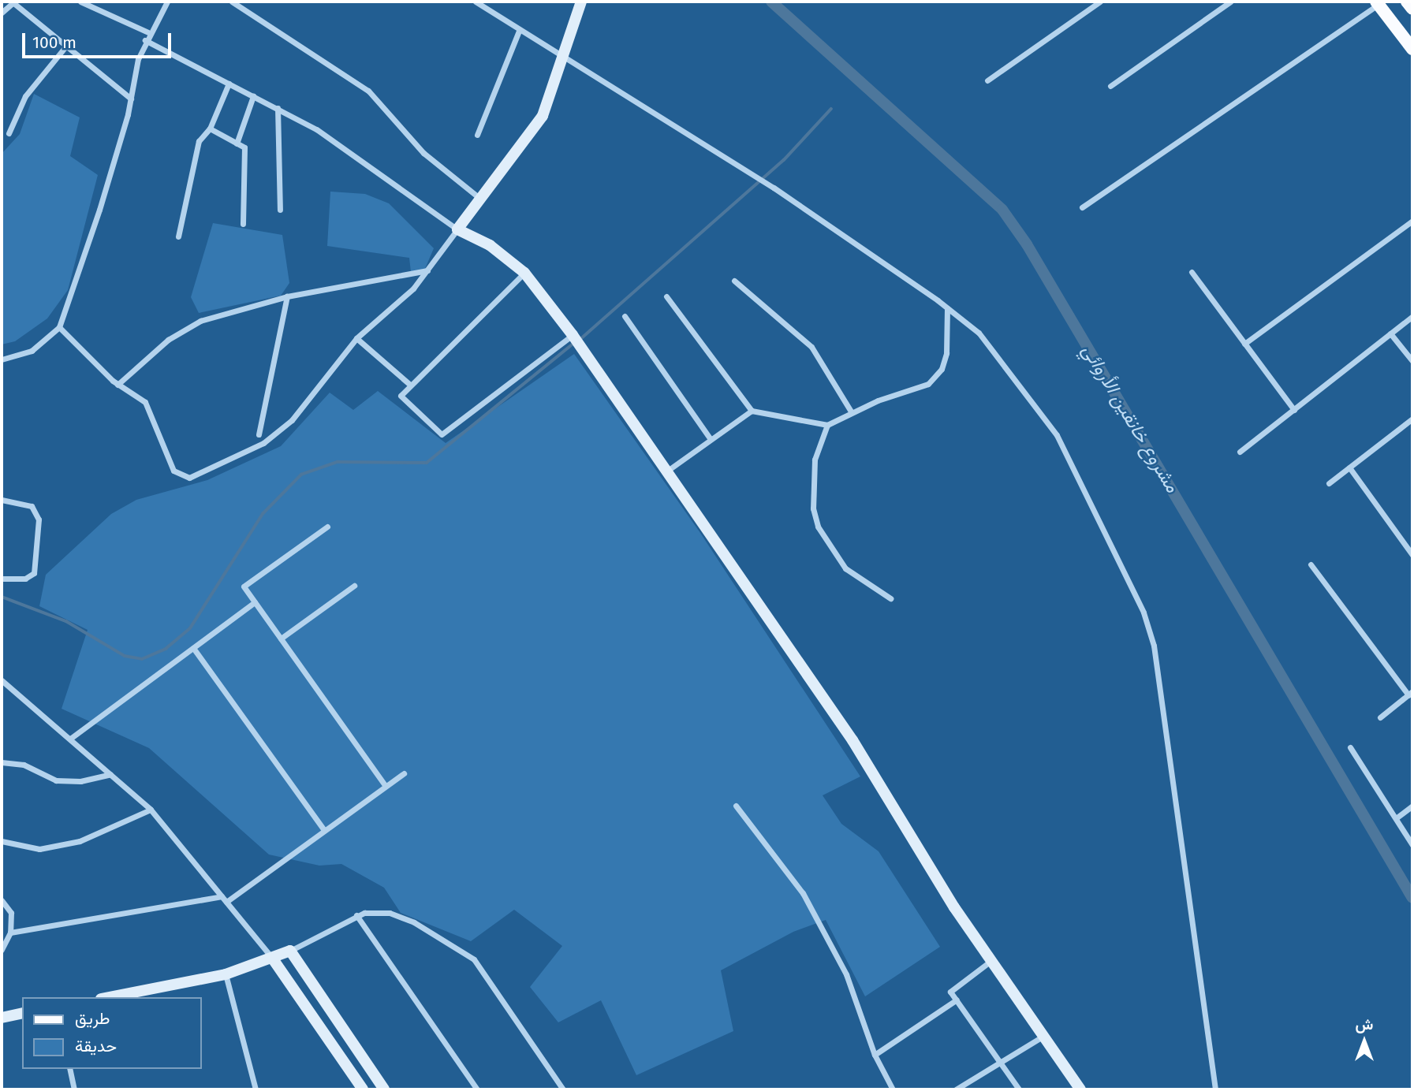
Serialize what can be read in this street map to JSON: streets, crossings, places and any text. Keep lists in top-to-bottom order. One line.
{"water":["مشروع خانقين الأروائي"],"legend":["طريق","حديقة"],"scale_bar":"100 m","north":"top"}
